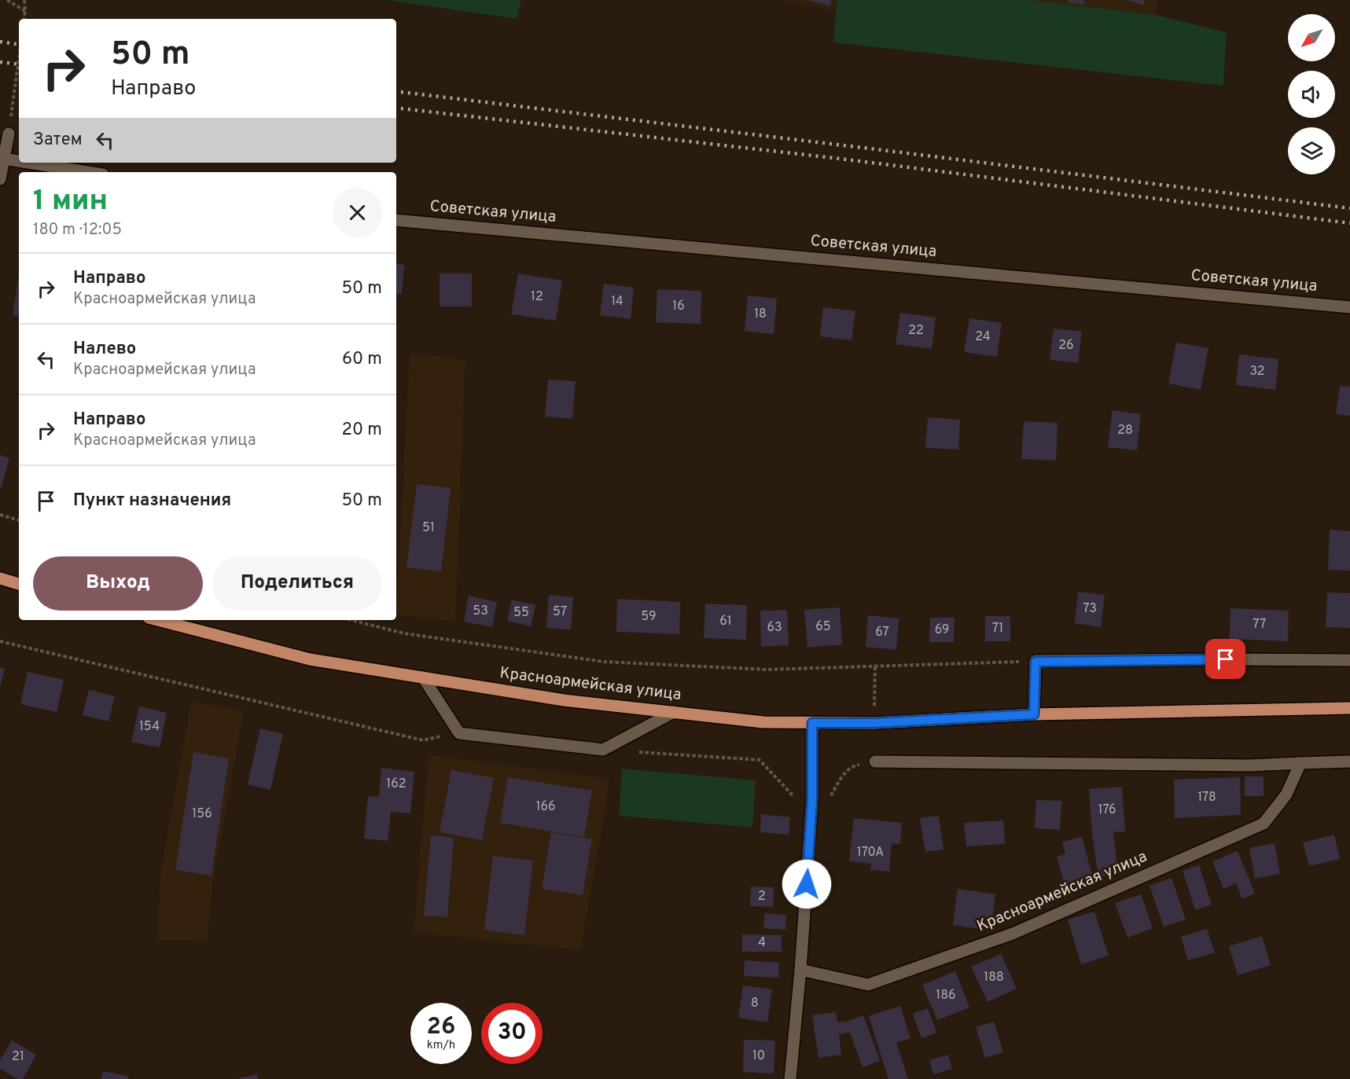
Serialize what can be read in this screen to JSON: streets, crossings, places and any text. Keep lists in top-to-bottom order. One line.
{"streets":{"main road":["Красноармейская улица"],"street":["Советская улица"]},"house_numbers":["12","14","16","18","22","24","26","32","28","51","73","53","57","55","59","61","77","65","63","71","69","67","154","162","178","166","176","156","170А","2","4","188","186","8","10","21"],"north":"bottom left","page":{"turn":["50 m","Направо"],"then":"Затем","heading":["1 мин","180 m · 12:05"],"list":[{"name":"Направо","note":"Красноармейская улица","value":"50 m"},{"name":"Налево","note":"Красноармейская улица","value":"60 m"},{"name":"Направо","note":"Красноармейская улица","value":"20 m"},{"name":"Пункт назначения","value":"50 m"}],"buttons":["Выход","Поделиться"],"speed":"26 km/h","limit":"30"}}
